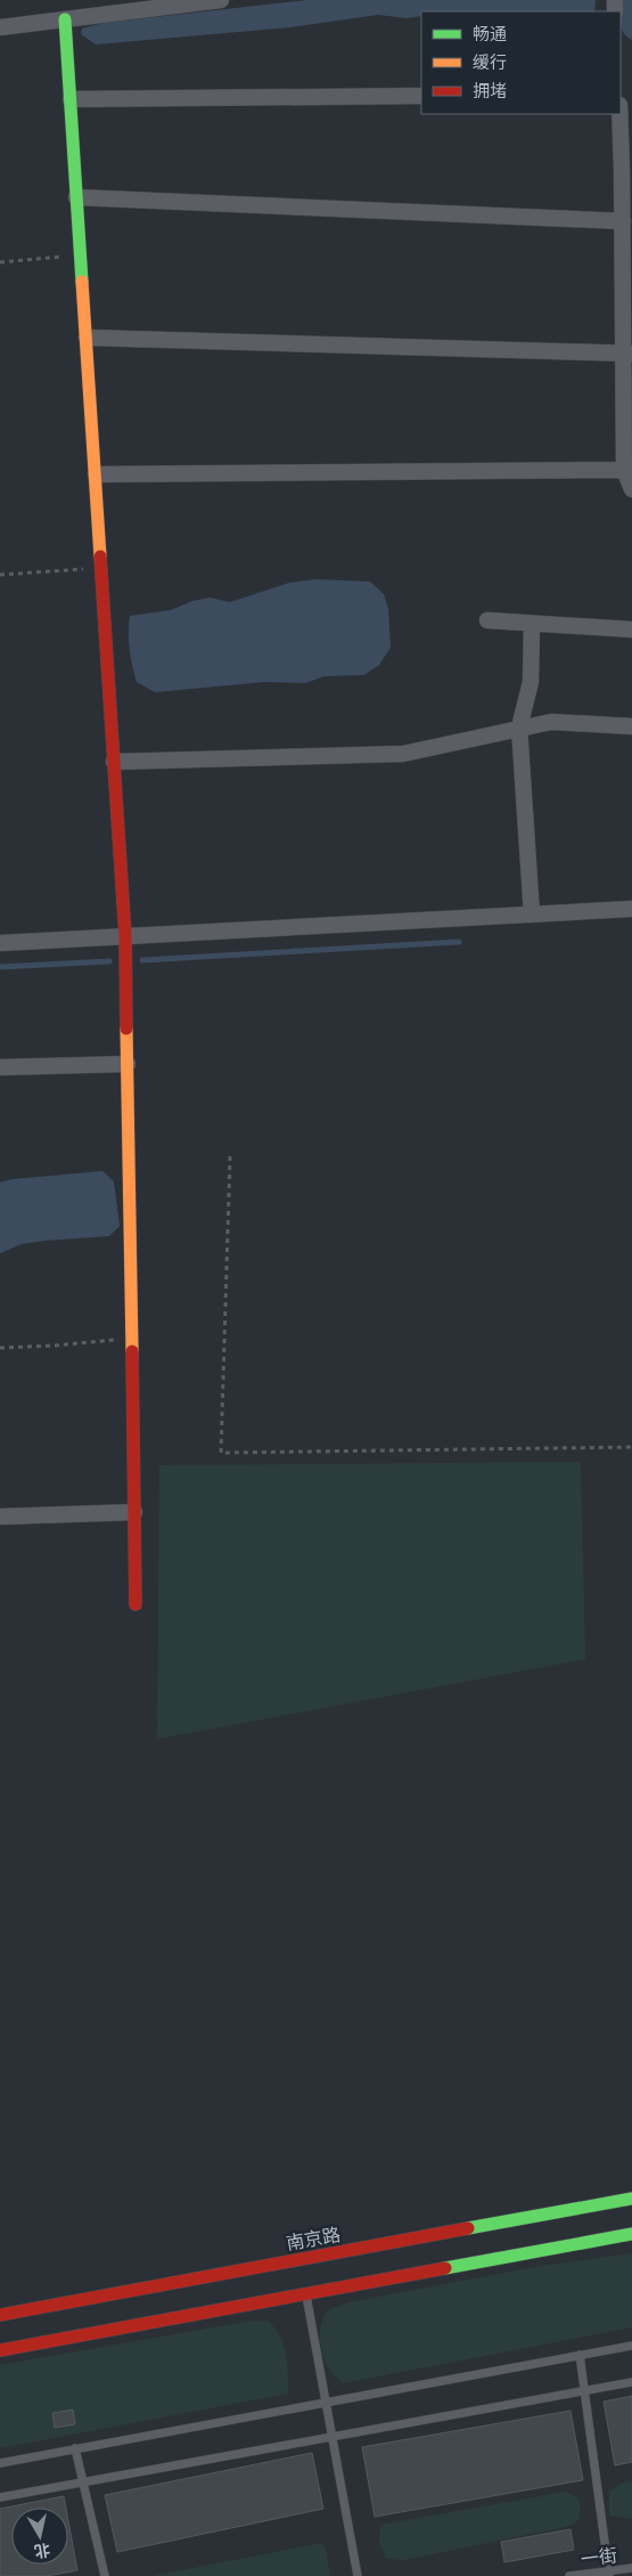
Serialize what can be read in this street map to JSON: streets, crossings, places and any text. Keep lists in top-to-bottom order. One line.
{"streets":{"street":["南京路"],"lane":["一街"]},"legend":["畅通","缓行","拥堵"],"north":"bottom"}
